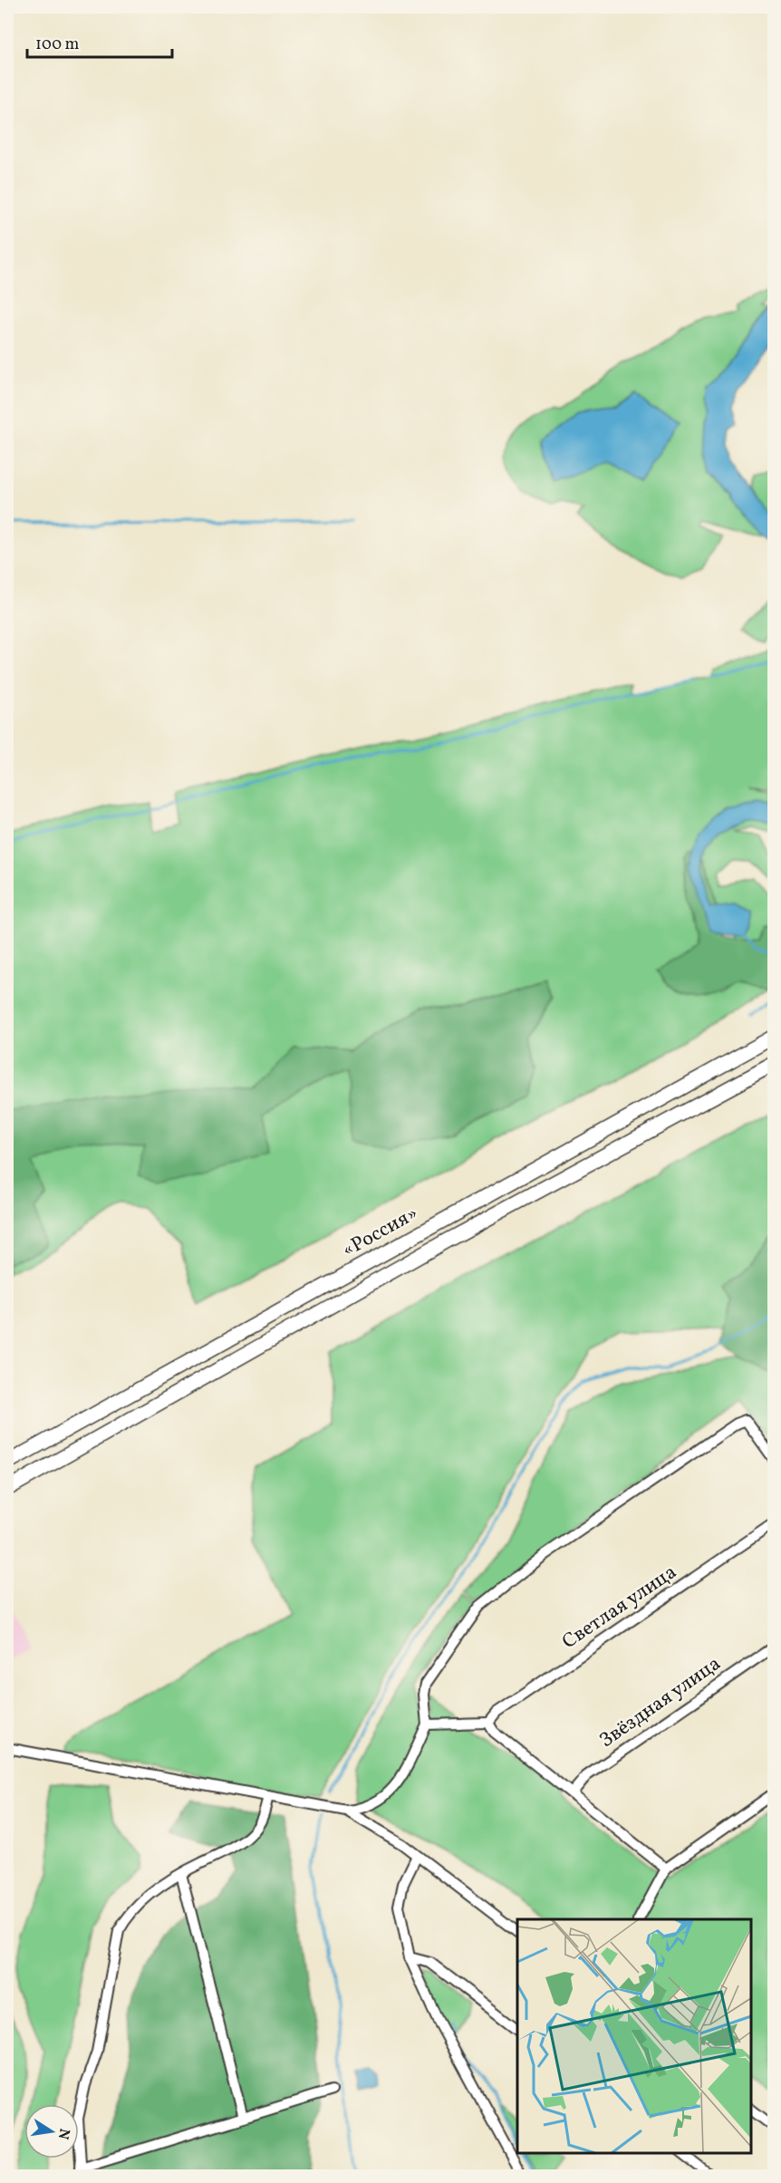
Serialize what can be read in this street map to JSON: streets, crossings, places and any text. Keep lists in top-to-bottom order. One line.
{"streets":{"highway":["«Россия»"],"street":["Светлая улица","Звёздная улица"]},"scale_bar":"100 m","north":"right"}
